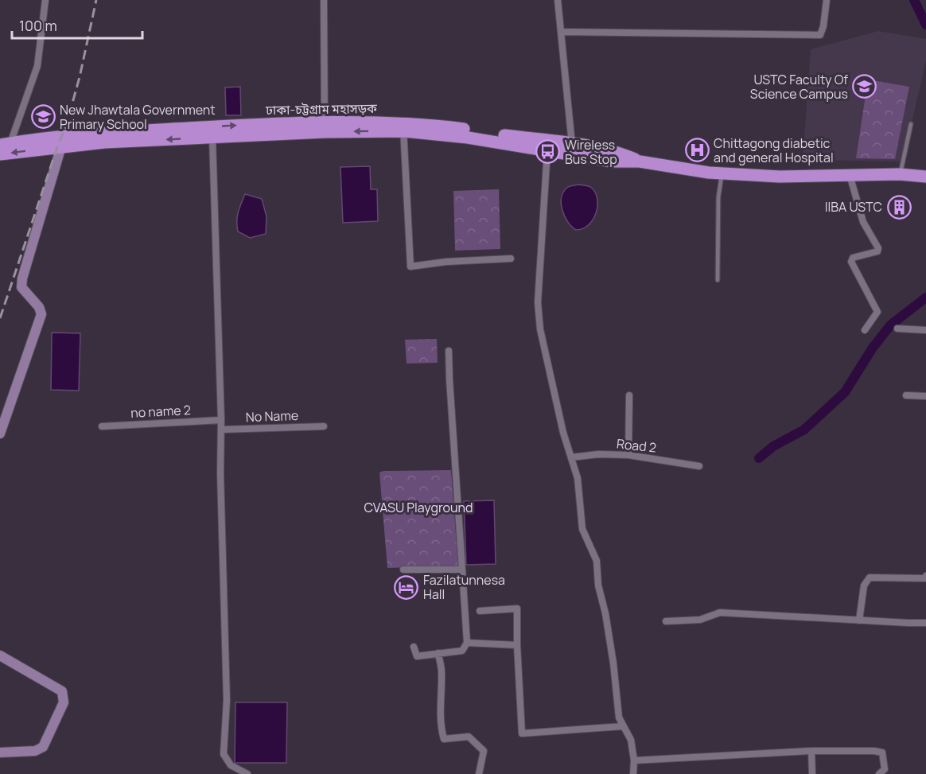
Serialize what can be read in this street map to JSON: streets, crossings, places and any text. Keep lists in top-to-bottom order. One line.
{"streets":{"highway":["ঢাকা-চট্টগ্রাম মহাসড়ক"],"street":["no name 2","No Name","Road 2"]},"parks":["CVASU Playground"],"places":{"school or university":["USTC Faculty Of Science Campus","New Jhawtala Government Primary School"],"hospital":["Chittagong diabetic and general Hospital"],"bus stop":["Wireless Bus Stop"],"building":["IIBA USTC"],"hotel":["Fazilatunnesa Hall"]},"scale_bar":"100 m"}
